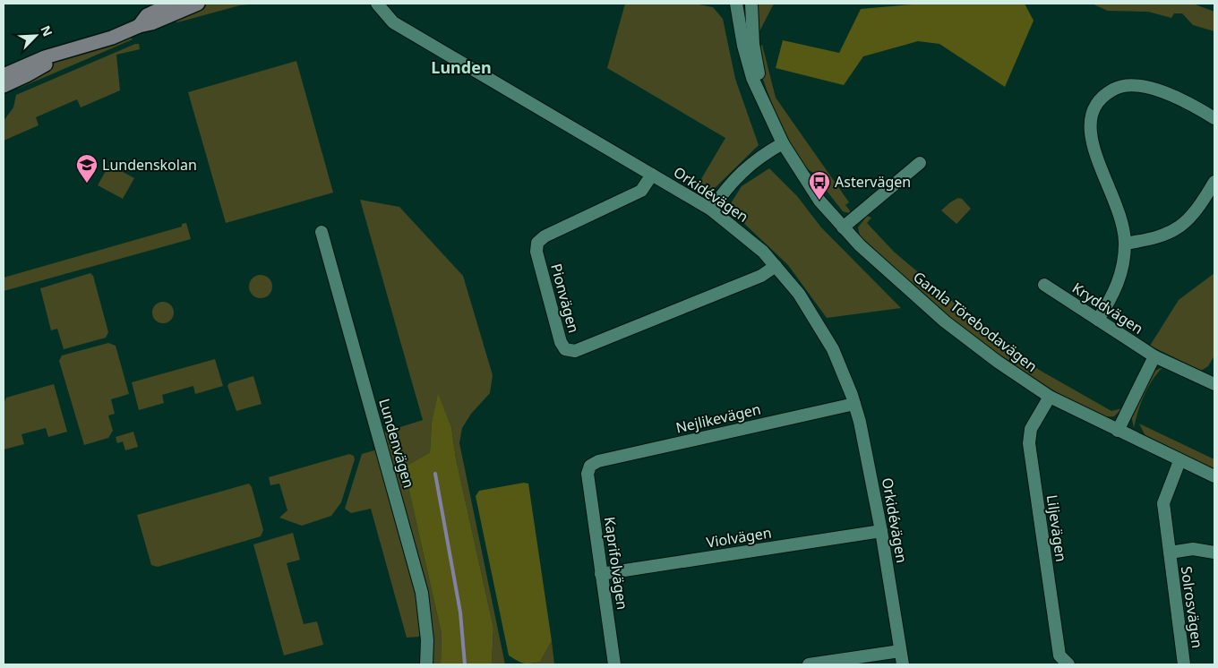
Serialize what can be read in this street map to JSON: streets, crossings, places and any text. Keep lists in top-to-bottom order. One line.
{"streets":{"street":["Orkidévägen","Pionvägen","Kryddvägen","Gamla Törebodavägen","Nejlikevägen","Lundenvägen","Liljevägen","Violvägen","Kaprifolvägen","Solrosvägen"]},"crossings":[["Orkidévägen","Pionvägen"],["Orkidévägen","Nejlikevägen"],["Orkidévägen","Violvägen"],["Gamla Törebodavägen","Liljevägen"],["Gamla Törebodavägen","Solrosvägen"],["Nejlikevägen","Kaprifolvägen"],["Violvägen","Kaprifolvägen"]],"districts":["Lunden"],"places":{"school or university":["Lundenskolan"],"bus stop":["Astervägen"]},"north":"top right"}
